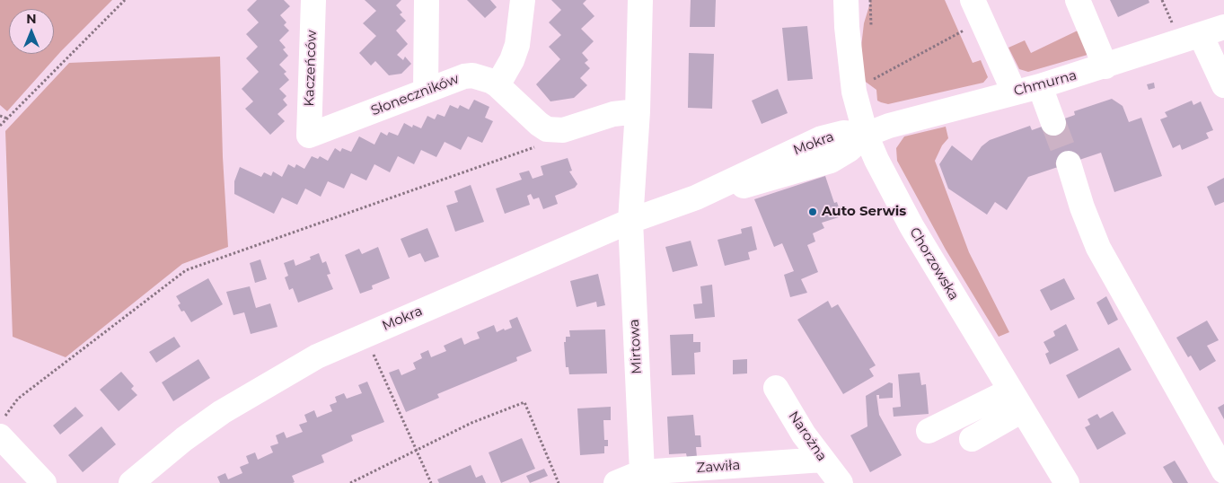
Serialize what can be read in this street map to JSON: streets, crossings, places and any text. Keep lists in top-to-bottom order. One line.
{"streets":{"street":["Kaczeńców","Chmurna","Słoneczników","Mokra","Chorzowska","Mirtowa","Narożna","Zawiła"]},"crossings":[["Kaczeńców","Słoneczników"],["Chmurna","Mokra"],["Chmurna","Chorzowska"],["Mokra","Chorzowska"],["Mokra","Mirtowa"],["Mirtowa","Zawiła"],["Narożna","Zawiła"]],"places":["Auto Serwis"],"north":"top"}
